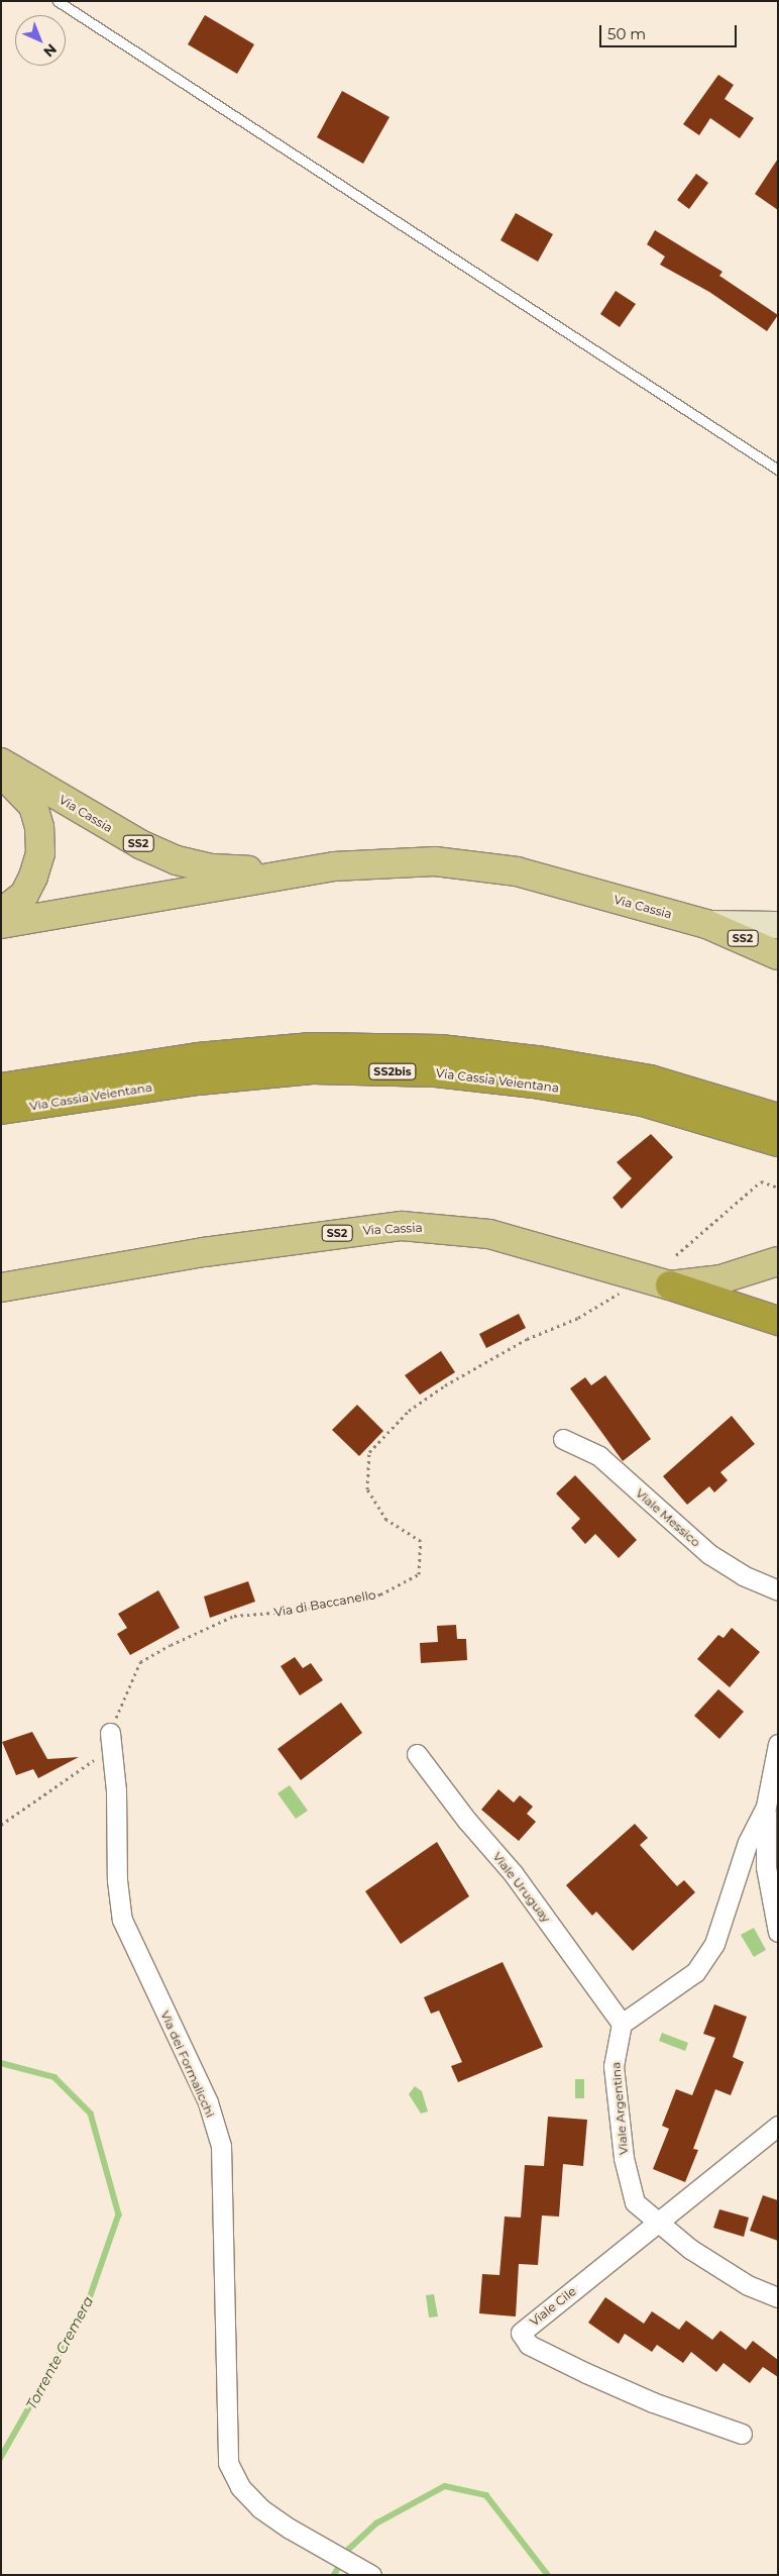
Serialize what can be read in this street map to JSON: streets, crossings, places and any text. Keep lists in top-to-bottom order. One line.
{"streets":{"highway":["SS2","SS2bis","Via Cassia Veientana"],"main road":["Via Cassia"],"street":["Viale Messico","Viale Uruguay","Via dei Formalicchi","Viale Argentina","Viale Cile"],"path":["Via di Baccanello"]},"crossings":[["Via Cassia","SS2"],["Via di Baccanello","Via dei Formalicchi"],["Viale Uruguay","Viale Argentina"],["Viale Argentina","Viale Cile"]],"water":["Torrente Cremera"],"scale_bar":"50 m","north":"bottom right"}
